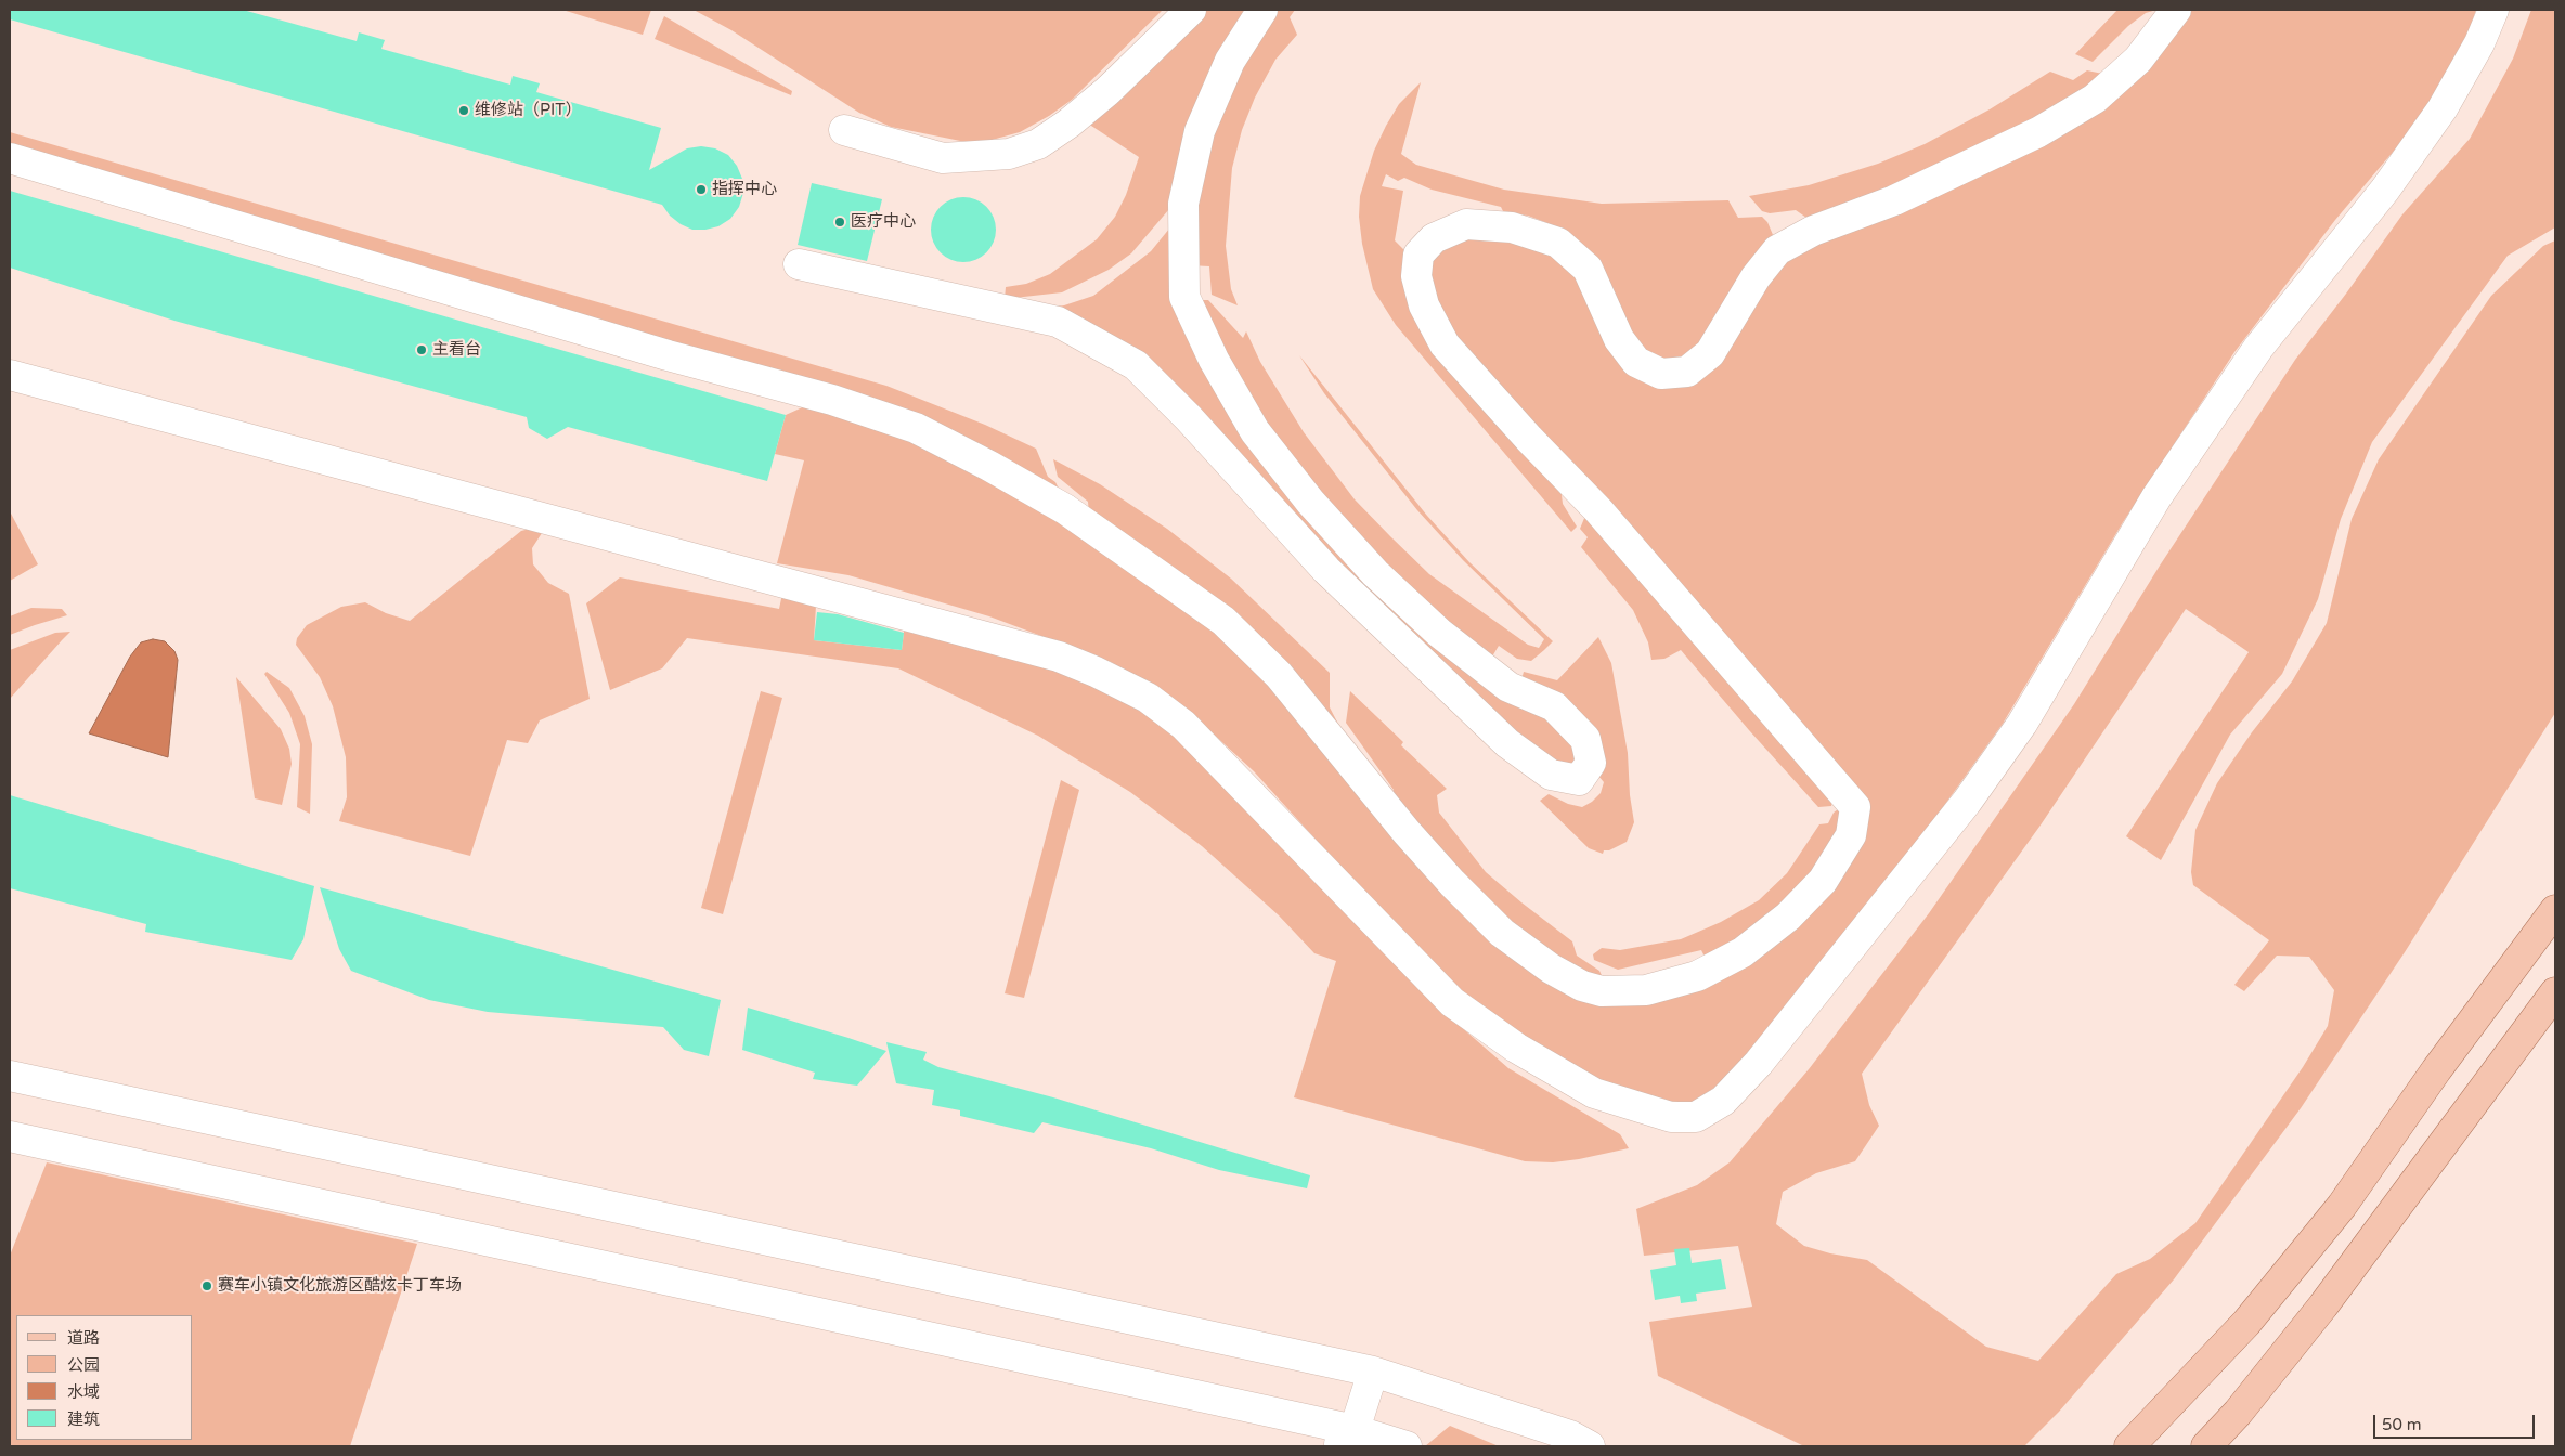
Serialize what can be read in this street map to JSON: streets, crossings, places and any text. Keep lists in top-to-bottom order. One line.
{"places":["维修站（PIT）","指挥中心","医疗中心","主看台","赛车小镇文化旅游区酷炫卡丁车场"],"legend":["道路","公园","水域","建筑"],"scale_bar":"50 m"}
